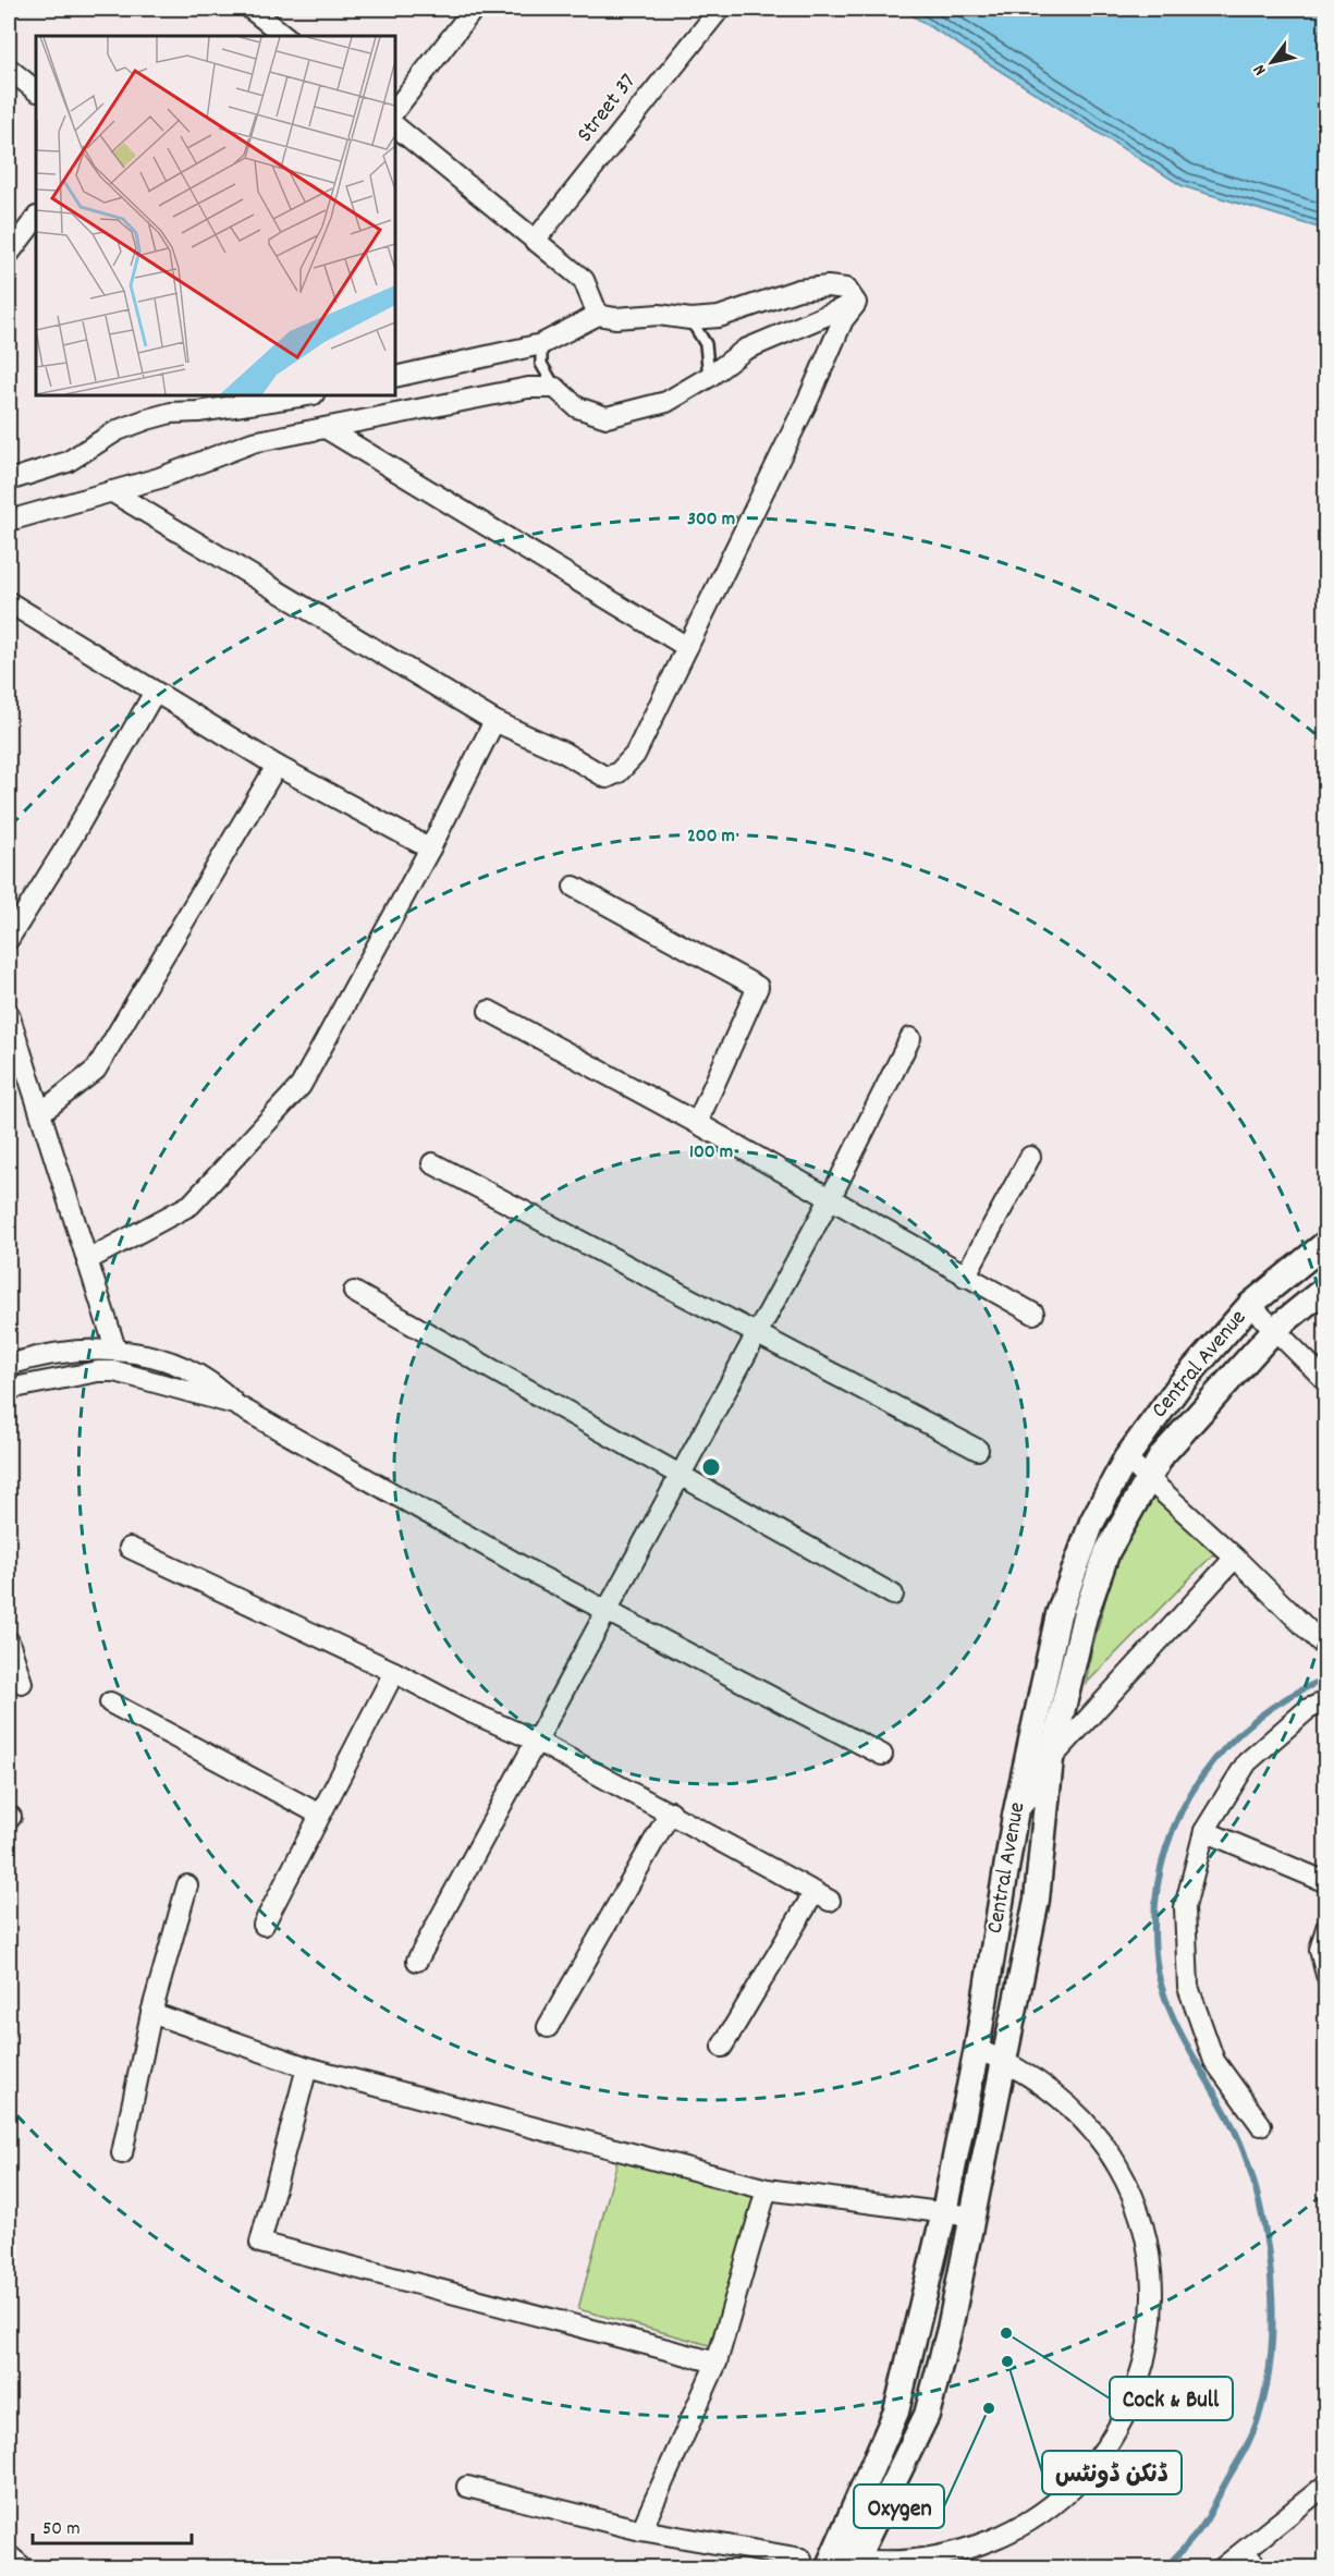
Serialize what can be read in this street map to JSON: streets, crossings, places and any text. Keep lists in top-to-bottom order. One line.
{"streets":{"street":["Street 37","Central Avenue"]},"places":["Cock & Bull","ڈنکن ڈونٹس","Oxygen"],"scale_bar":"50 m","north":"bottom left","rings":["300 m","200 m","100 m"]}
